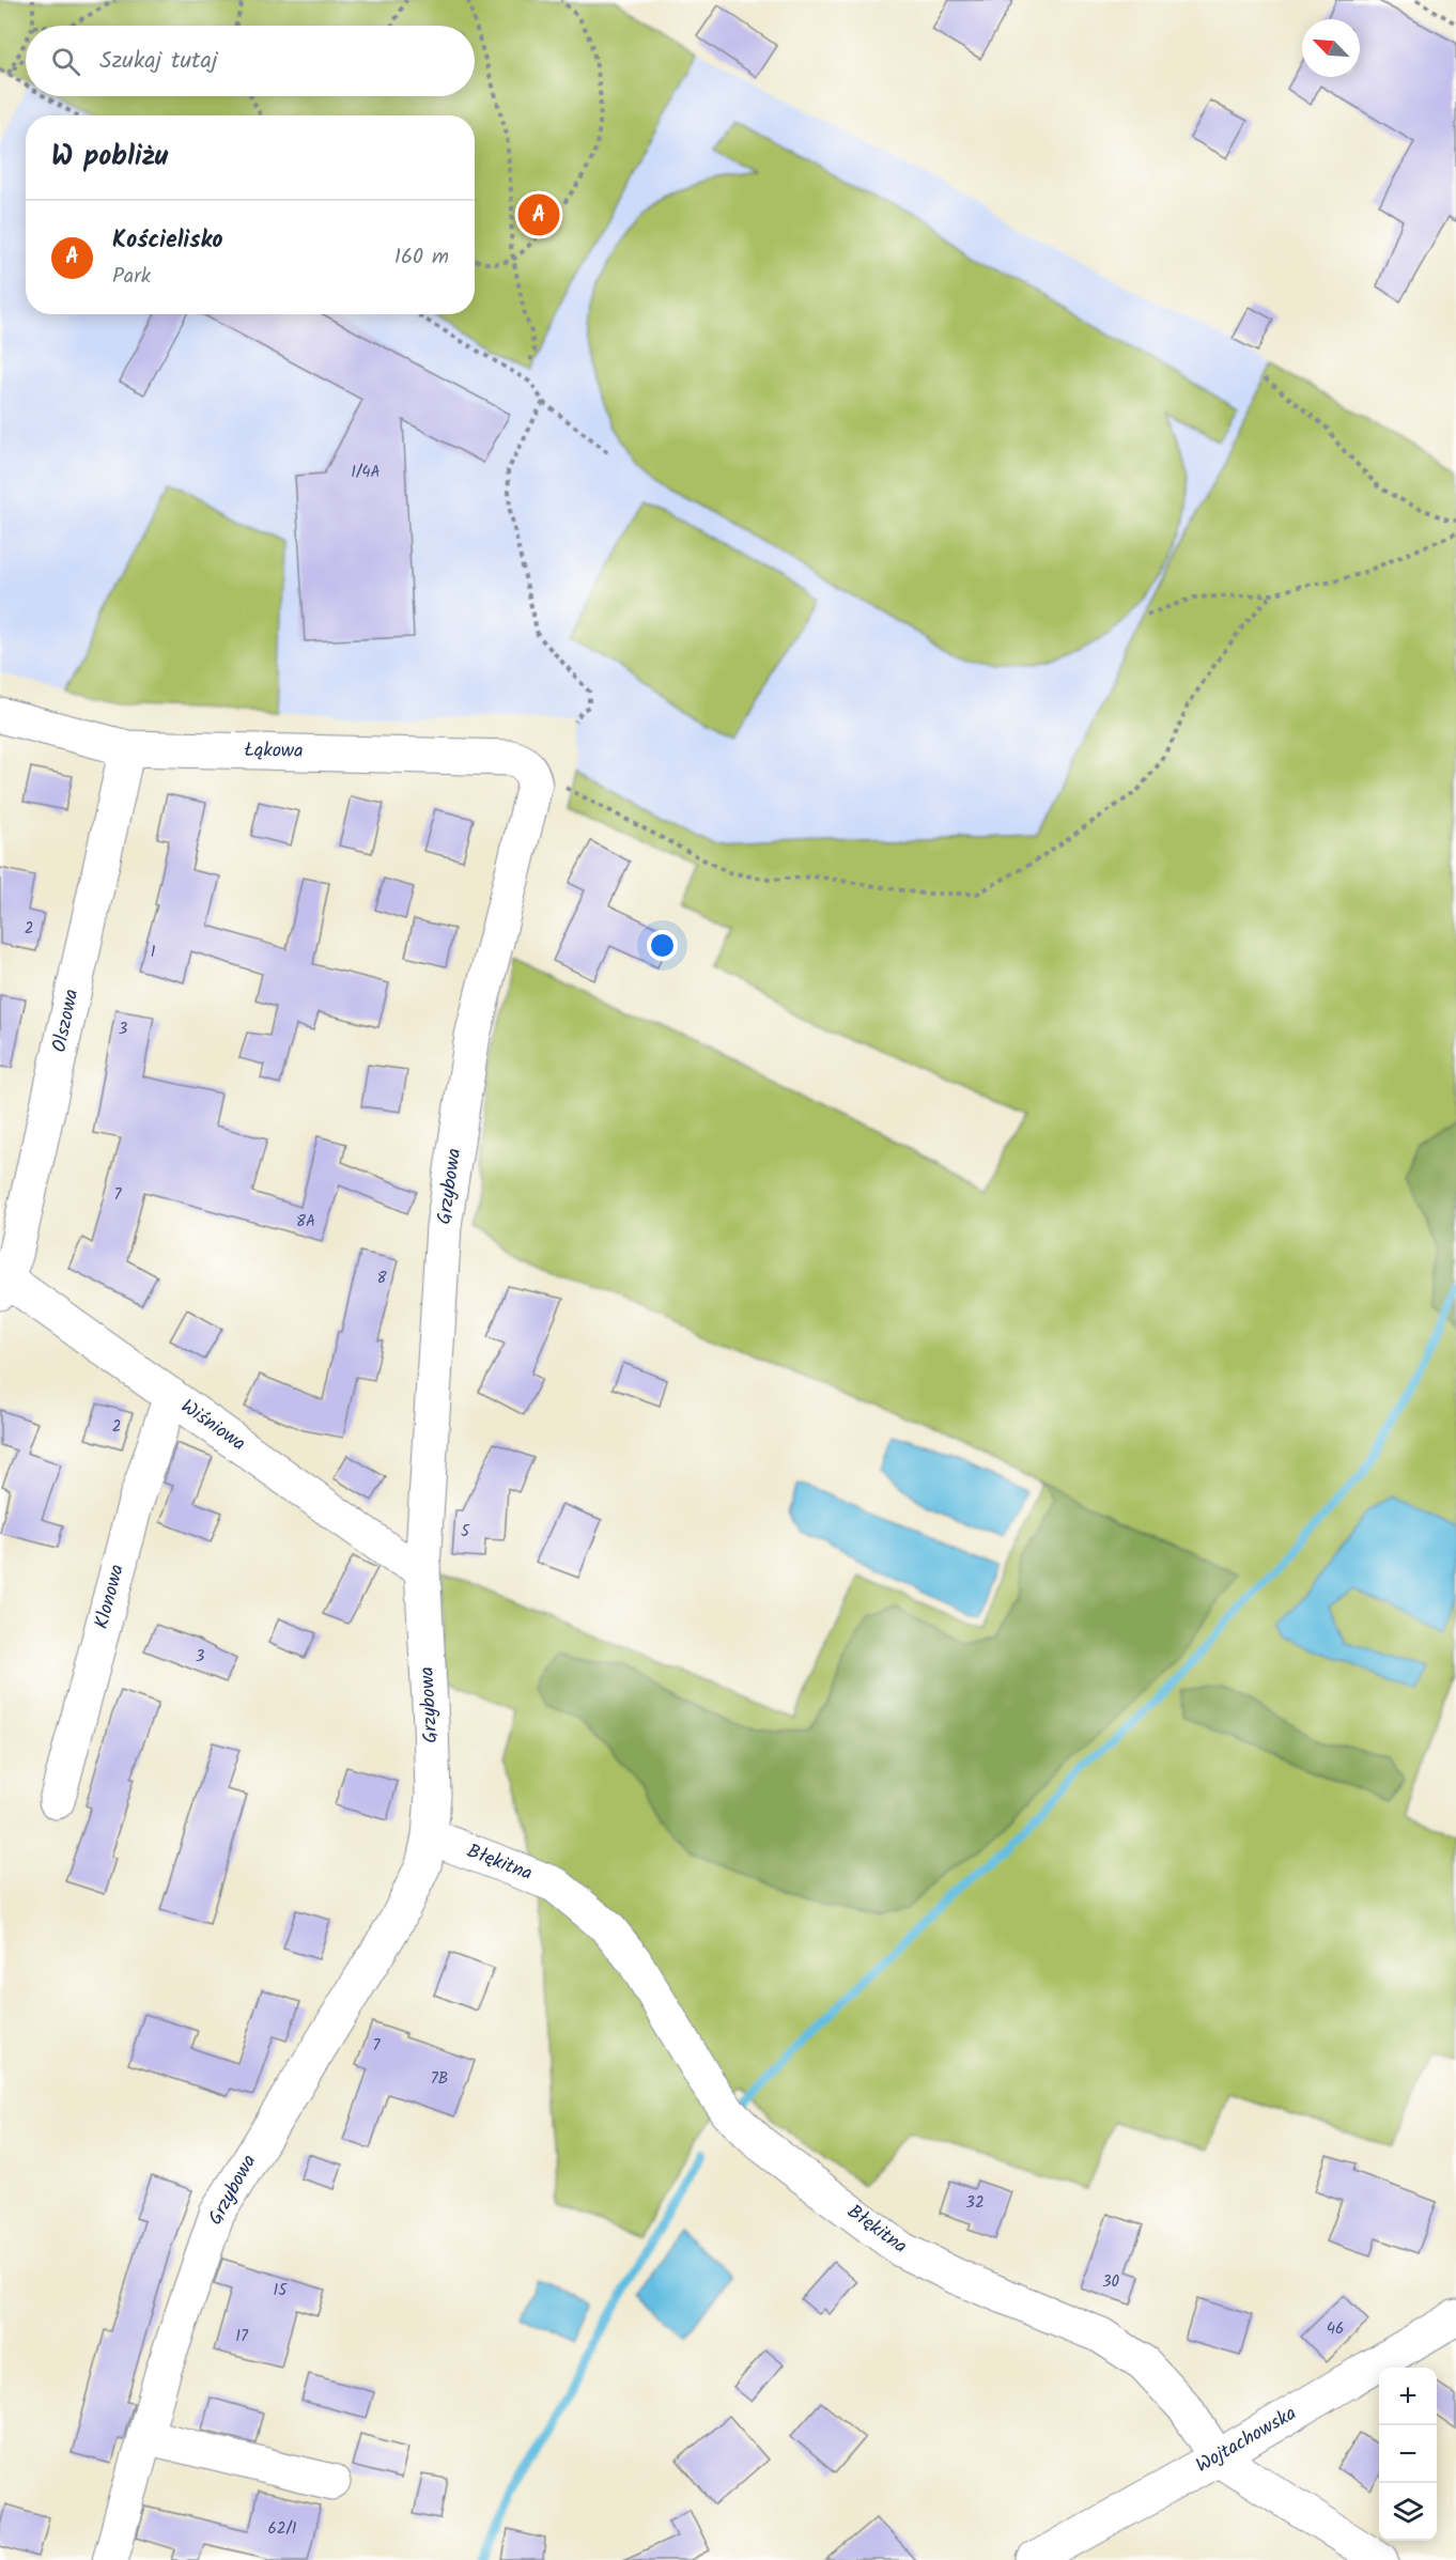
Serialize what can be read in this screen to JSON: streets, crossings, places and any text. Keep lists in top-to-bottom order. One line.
{"streets":{"street":["Łąkowa","Olszowa","Grzybowa","Wiśniowa","Klonowa","Błękitna","Wojtachowska"]},"crossings":[["Łąkowa","Olszowa"],["Łąkowa","Grzybowa"],["Olszowa","Wiśniowa"],["Grzybowa","Wiśniowa"],["Grzybowa","Błękitna"],["Wiśniowa","Klonowa"],["Błękitna","Wojtachowska"]],"house_numbers":["1/4A","2","1","3","7","8A","8","2","5","3","7","7B","32","30","15","46","17","62/1"],"north":"top left","page":{"search":"Szukaj tutaj","heading":"W pobliżu","pins":"A","list":[{"mark":"A","name":"Kościelisko","note":"Park","value":"160 m"}],"map_buttons":["+","−"]}}
